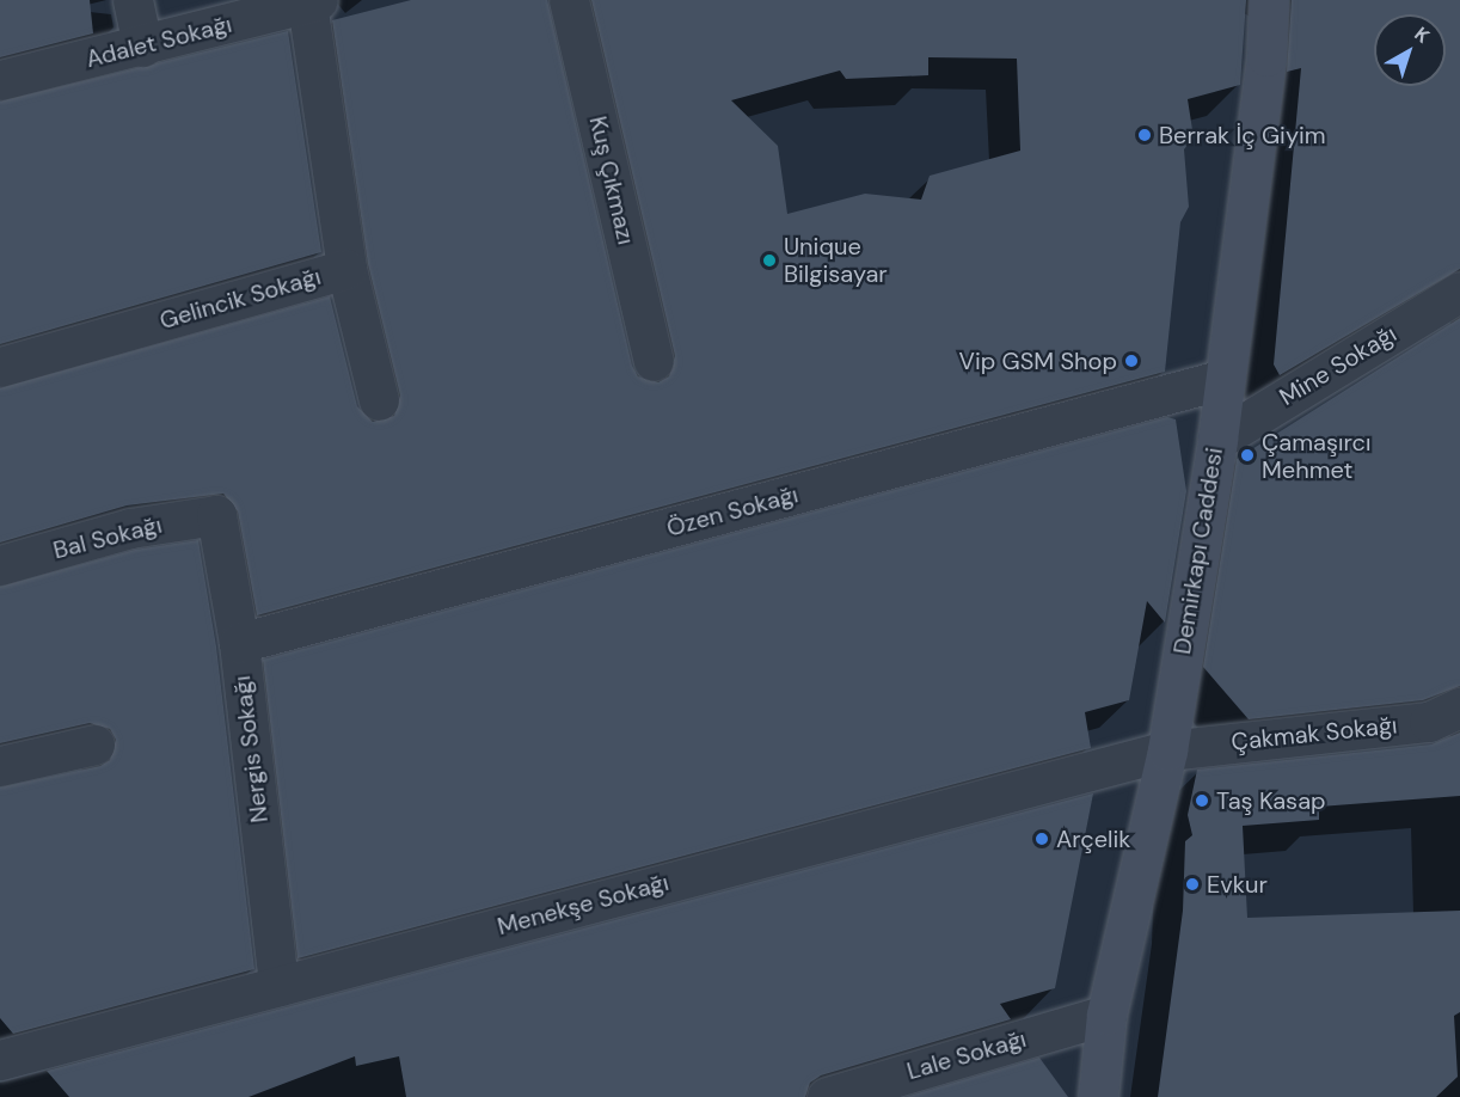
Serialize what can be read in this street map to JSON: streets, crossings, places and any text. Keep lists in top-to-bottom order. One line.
{"streets":{"street":["Adalet Sokağı","Kuş Çıkmazı","Gelincik Sokağı","Mine Sokağı","Özen Sokağı","Bal Sokağı","Demirkapı Caddesi","Çakmak Sokağı","Nergis Sokağı","Menekşe Sokağı","Lale Sokağı"]},"crossings":[["Adalet Sokağı","Gelincik Sokağı"],["Mine Sokağı","Demirkapı Caddesi"],["Özen Sokağı","Demirkapı Caddesi"],["Özen Sokağı","Nergis Sokağı"],["Bal Sokağı","Nergis Sokağı"],["Demirkapı Caddesi","Çakmak Sokağı"],["Demirkapı Caddesi","Menekşe Sokağı"],["Demirkapı Caddesi","Lale Sokağı"],["Çakmak Sokağı","Menekşe Sokağı"],["Nergis Sokağı","Menekşe Sokağı"]],"places":["Berrak İç Giyim","Unique Bilgisayar","Vip GSM Shop","Çamaşırcı Mehmet","Taş Kasap","Arçelik","Evkur"],"north":"top right"}
